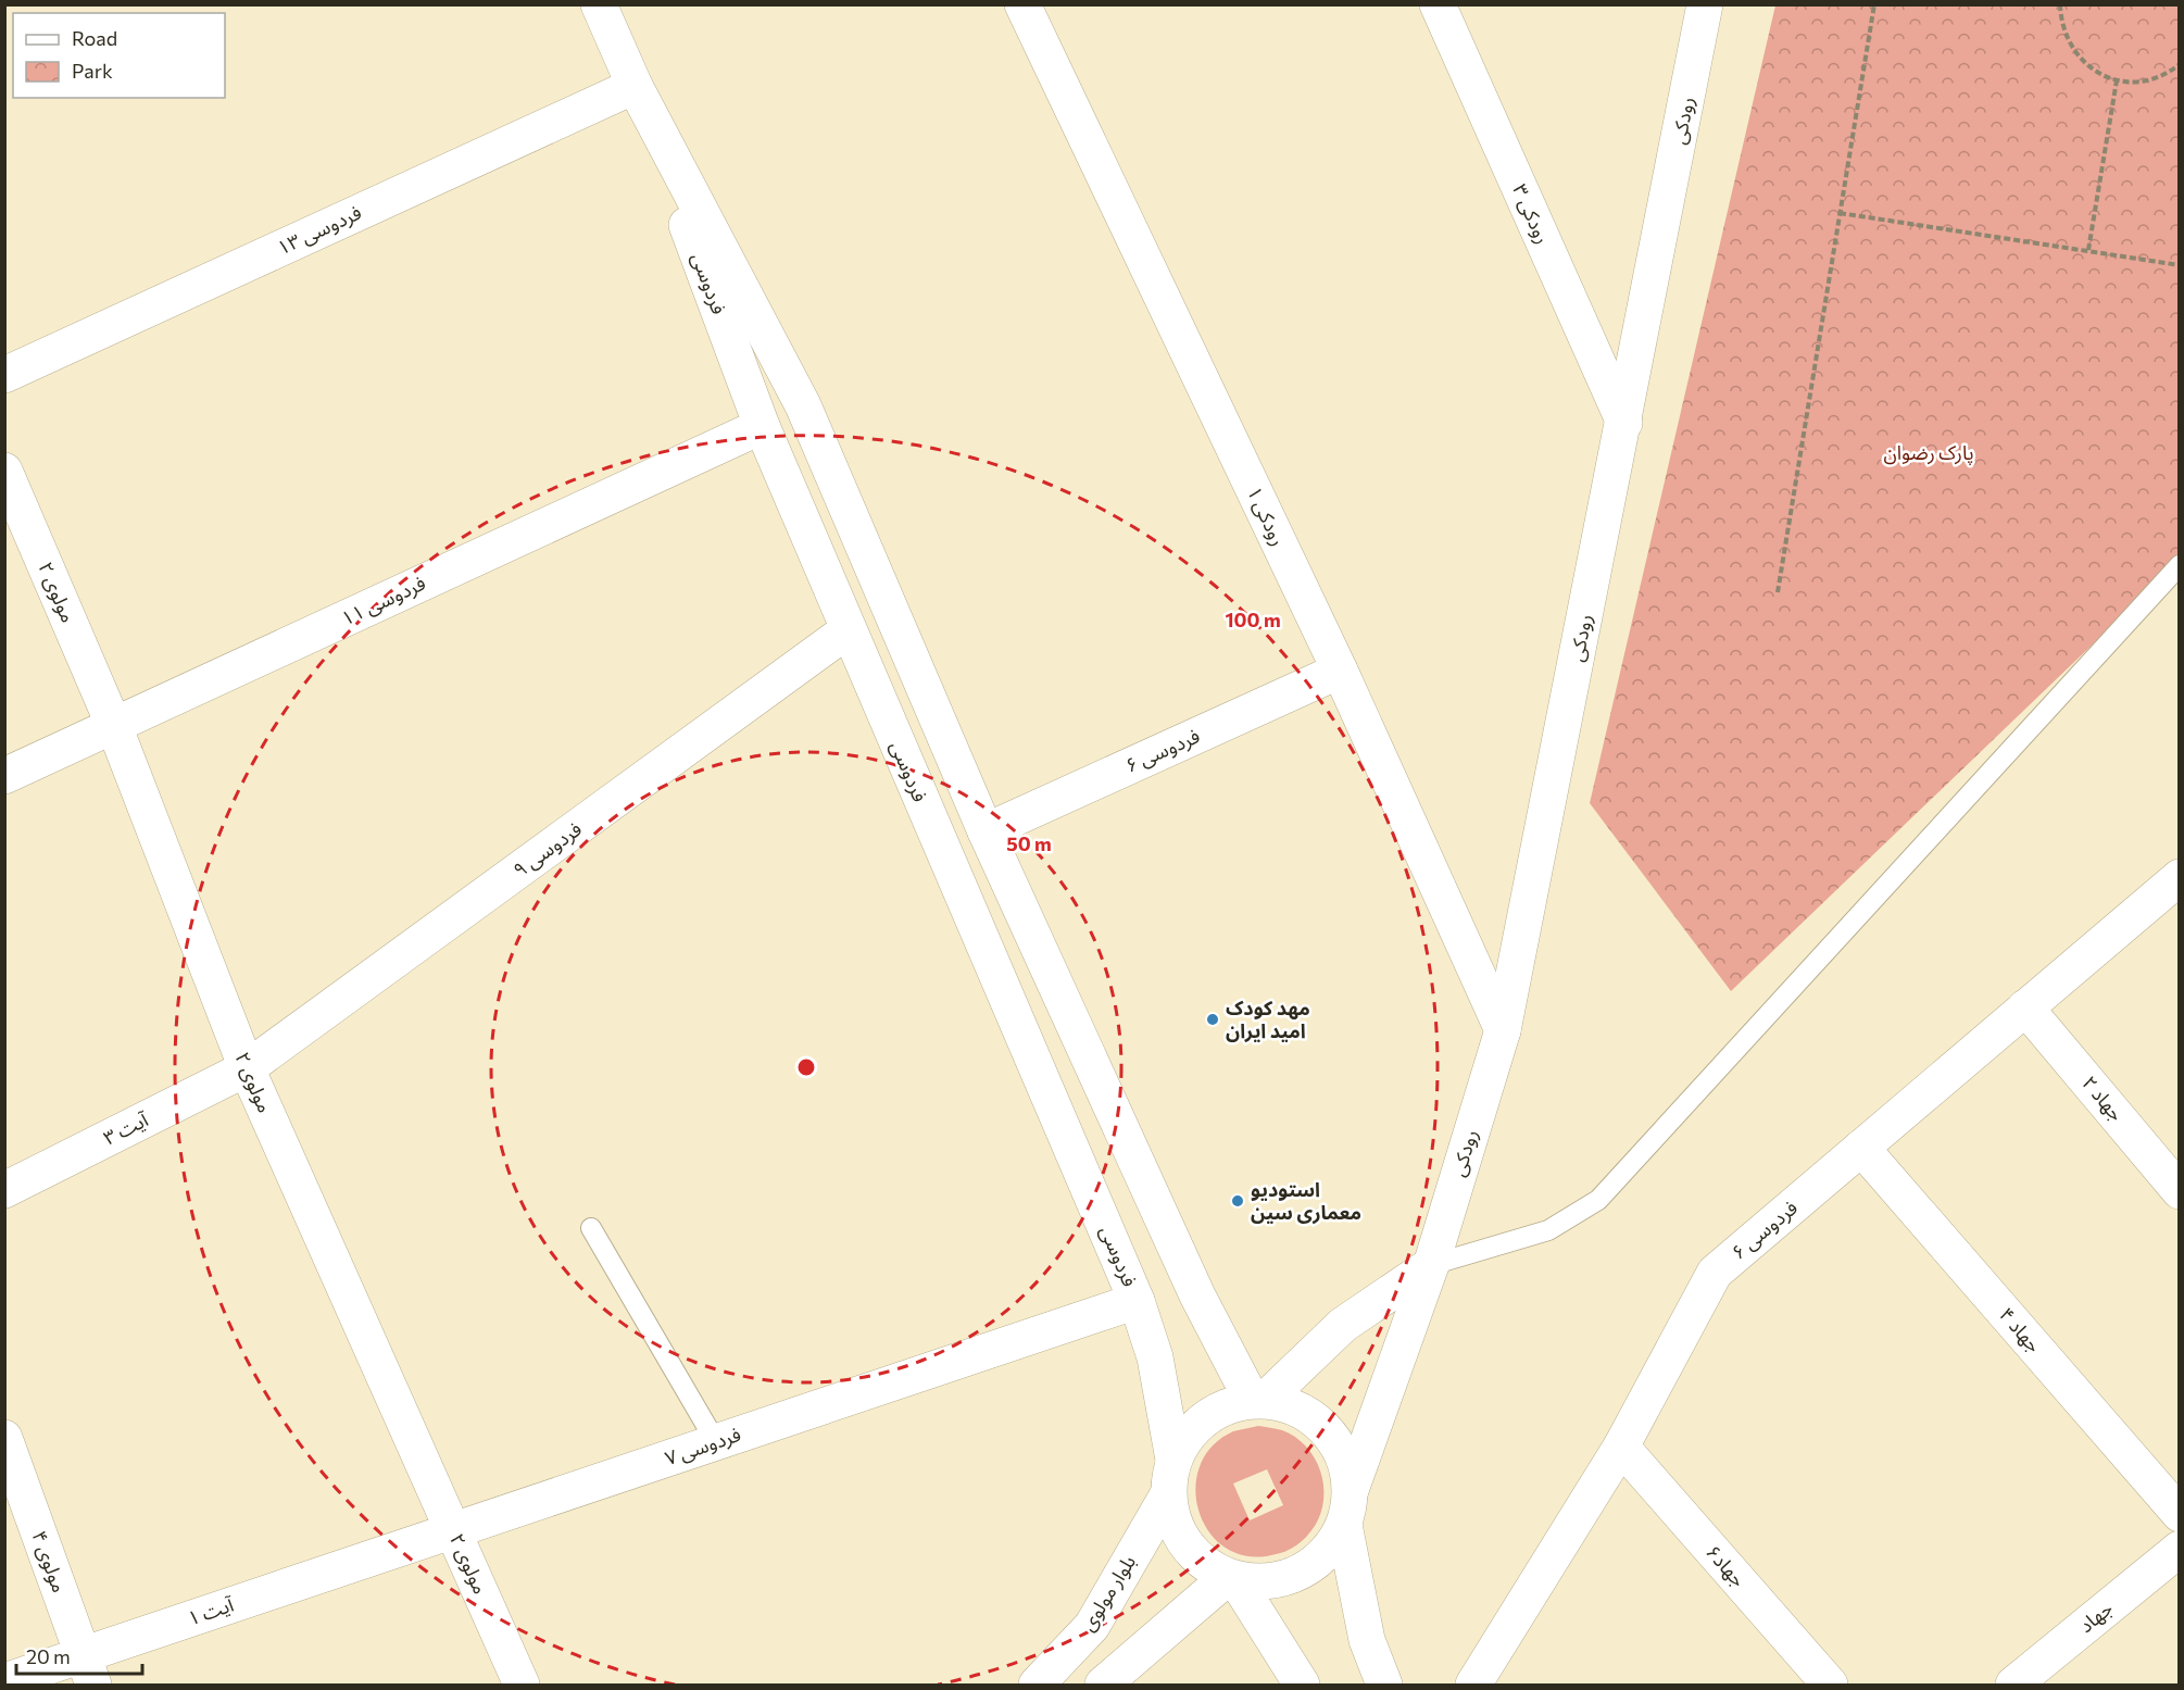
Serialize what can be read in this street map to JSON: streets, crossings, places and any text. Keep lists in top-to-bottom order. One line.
{"streets":{"street":["رودکی","رودکی ۳","فردوسی ۱۳","فردوسی","رودکی ۱","مولوی ۲","فردوسی ۱۱","فردوسی ۶","فردوسی ۹","جهاد ۲","آیت ۳","جهاد ۴","فردوسی ۷","مولوی ۴","جهاد۶","بلوار مولوی","آیت ۱","جهاد"]},"crossings":[["رودکی","رودکی ۳"],["رودکی","فردوسی"],["رودکی","رودکی ۱"],["رودکی","بلوار مولوی"],["فردوسی ۱۳","فردوسی"],["فردوسی","فردوسی ۱۱"],["فردوسی","فردوسی ۶"],["فردوسی","فردوسی ۹"],["فردوسی","فردوسی ۷"],["فردوسی","بلوار مولوی"],["رودکی ۱","فردوسی ۶"],["مولوی ۲","فردوسی ۱۱"],["مولوی ۲","فردوسی ۹"],["مولوی ۲","آیت ۳"],["مولوی ۲","فردوسی ۷"],["فردوسی ۶","جهاد ۲"],["فردوسی ۶","جهاد ۴"],["فردوسی ۶","جهاد۶"],["فردوسی ۹","آیت ۳"],["فردوسی ۷","آیت ۱"],["مولوی ۴","آیت ۱"]],"parks":["پارک رضوان"],"places":["مهد کودک امید ایران","استودیو معماری سین"],"legend":["Road","Park"],"scale_bar":"20 m","rings":["100 m","50 m"]}
